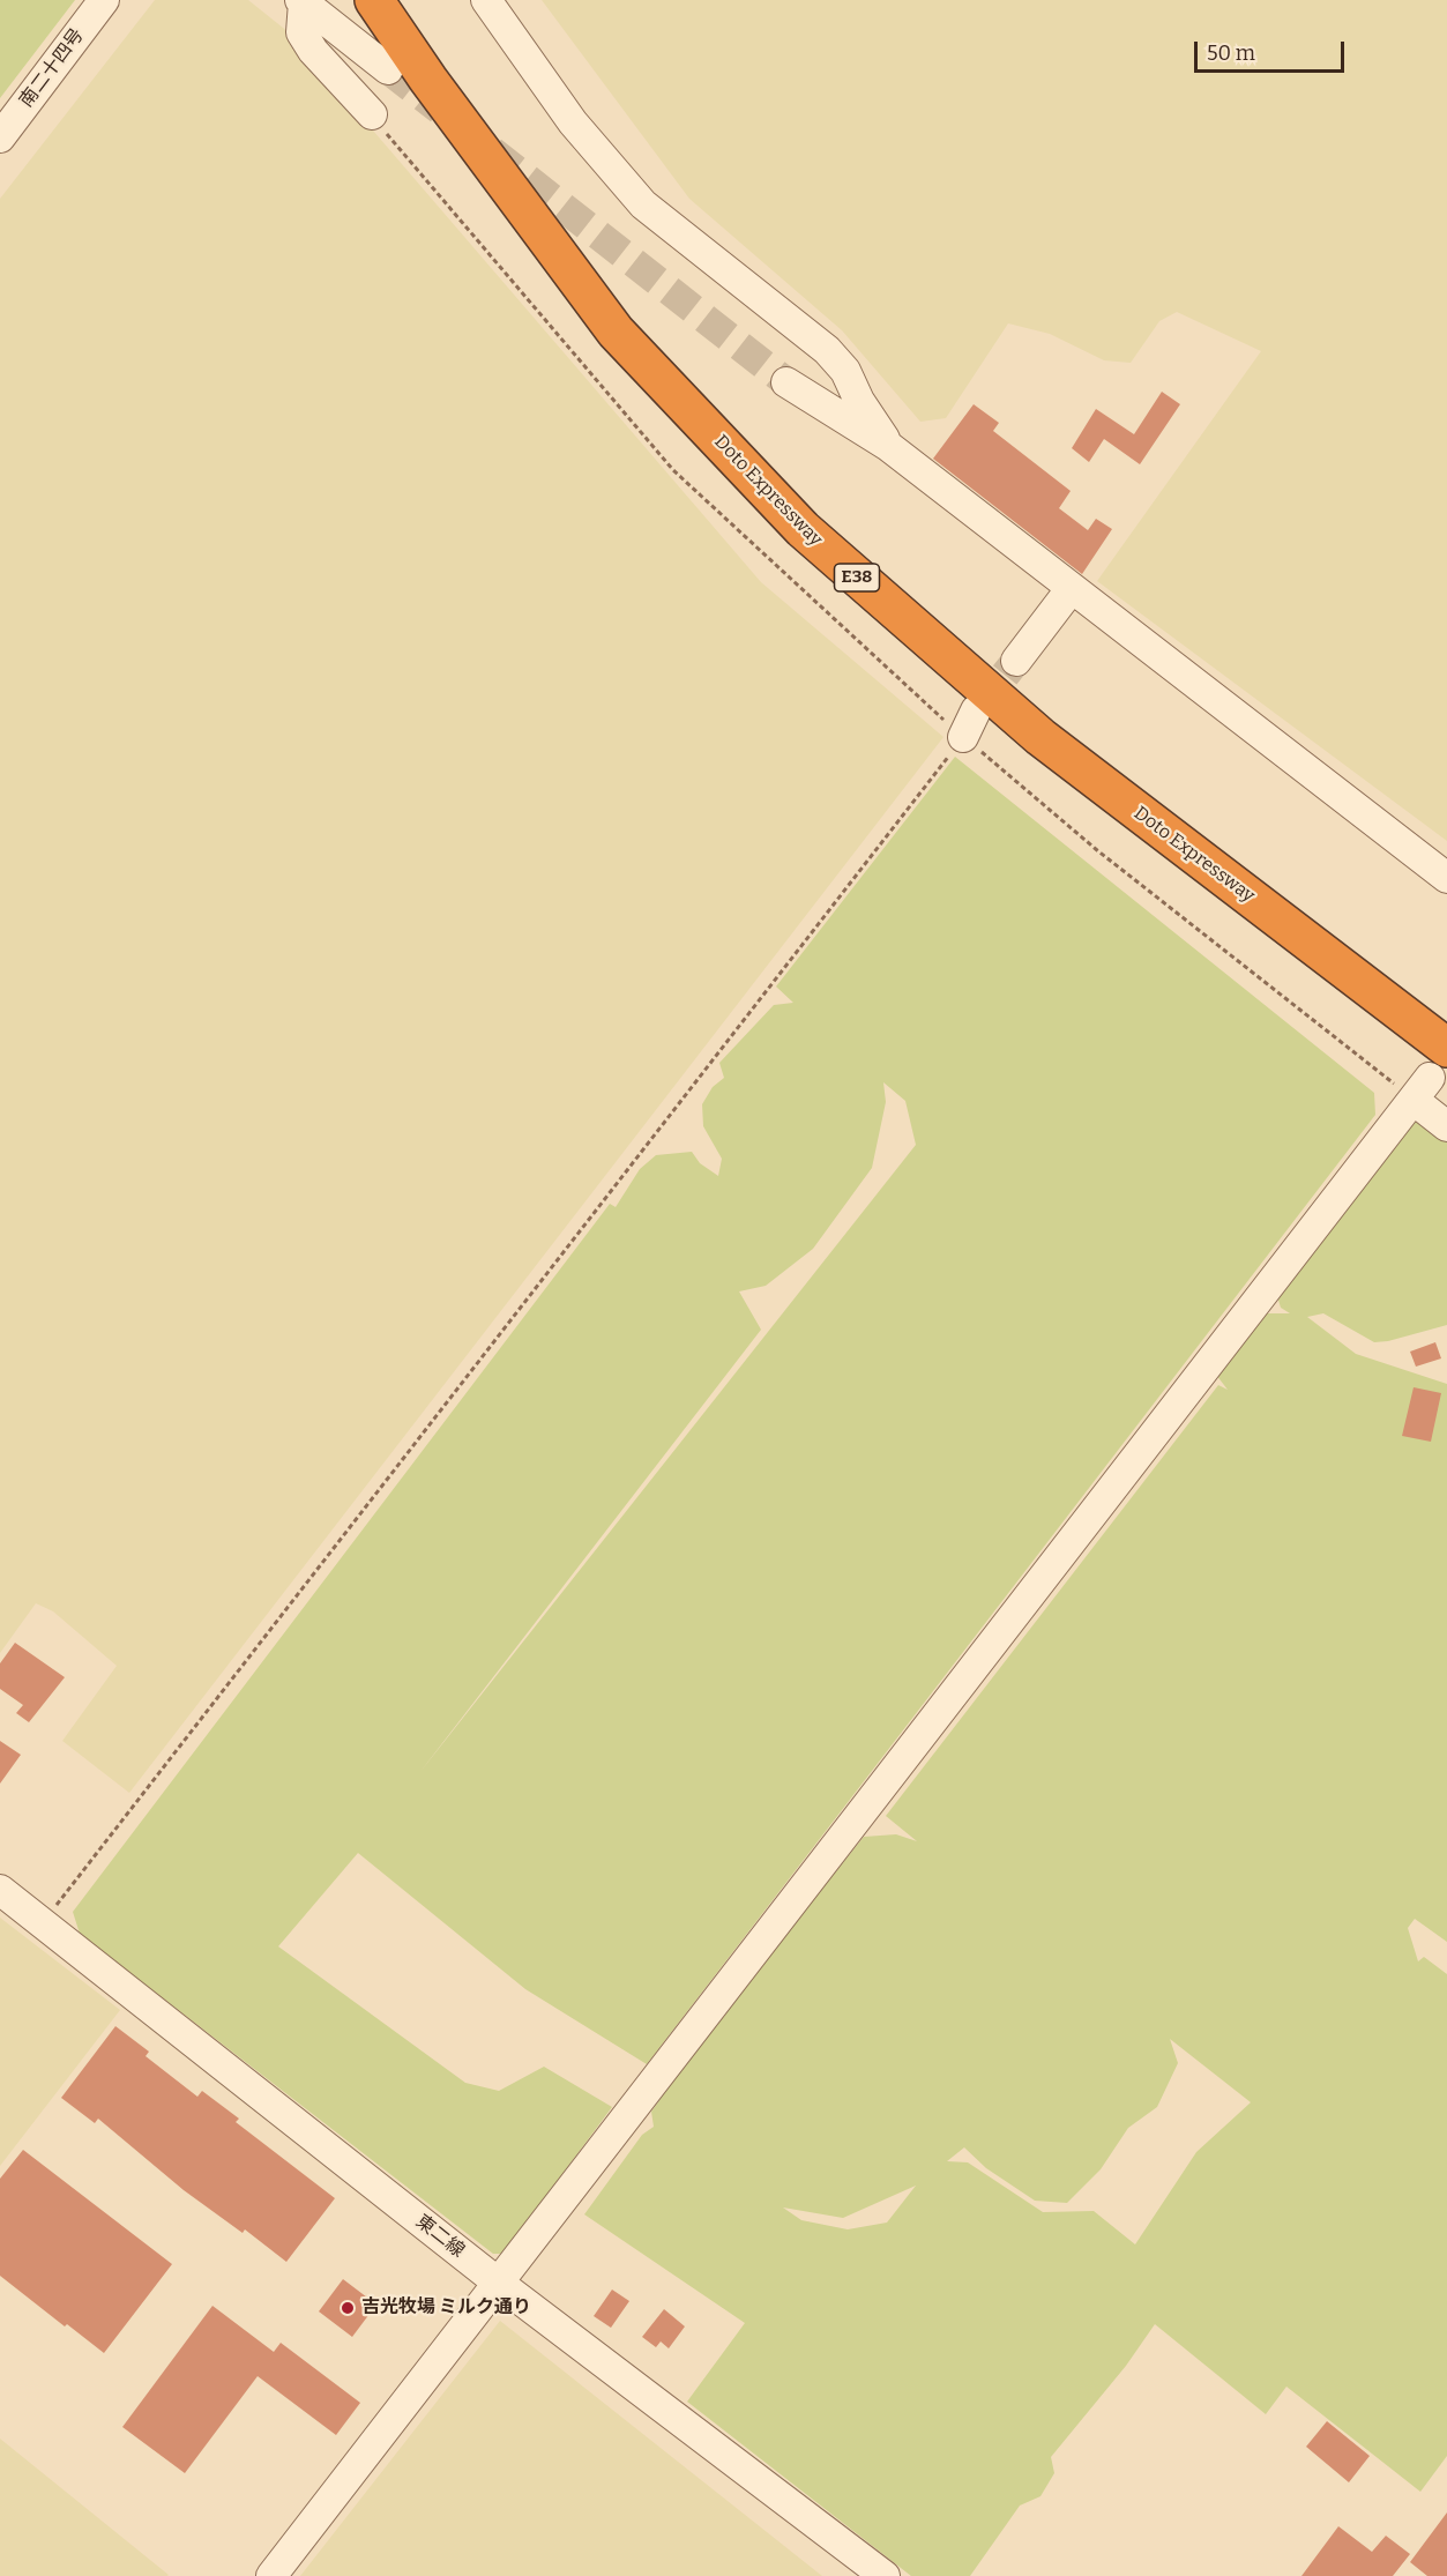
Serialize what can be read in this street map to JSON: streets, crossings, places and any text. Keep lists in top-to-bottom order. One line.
{"streets":{"highway":["Doto Expressway","E38"],"street":["南二十四号","東二線"]},"places":["吉光牧場 ミルク通り"],"scale_bar":"50 m"}
